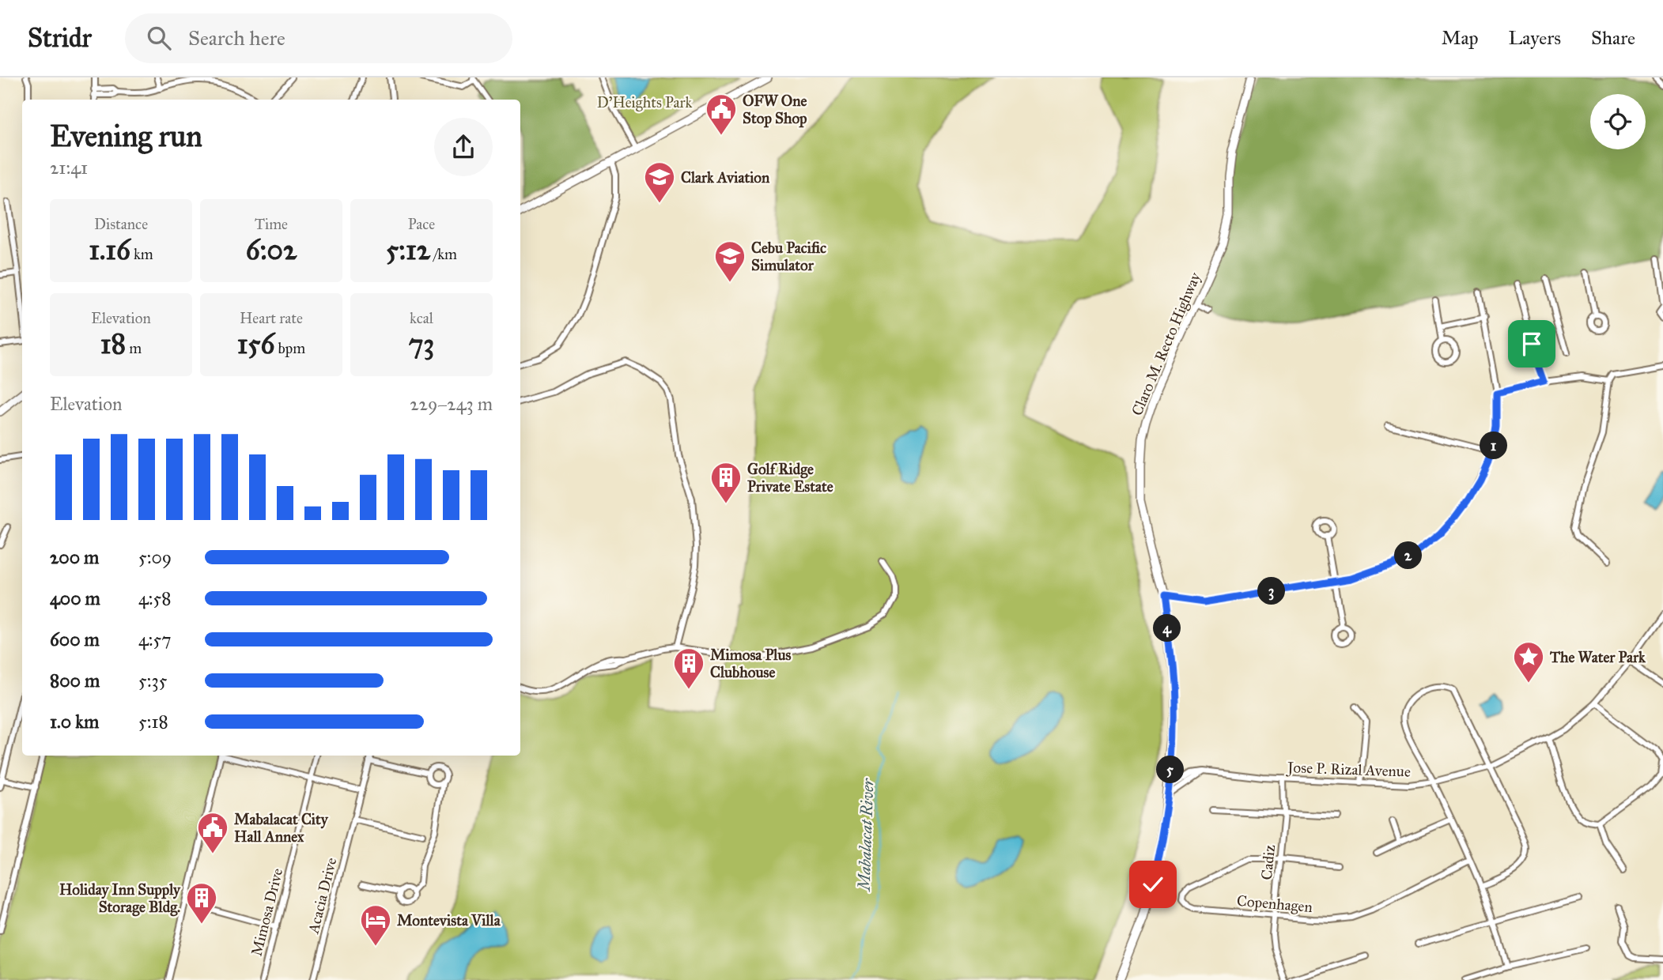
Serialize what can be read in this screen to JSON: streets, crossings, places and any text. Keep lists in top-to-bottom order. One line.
{"streets":{"main road":["Claro M. Recto Highway"],"street":["Jose P. Rizal Avenue","Cadiz","Acacia Drive","Copenhagen","Mimosa Drive"]},"crossings":[["Claro M. Recto Highway","Jose P. Rizal Avenue"],["Jose P. Rizal Avenue","Cadiz"],["Cadiz","Copenhagen"]],"water":["Mabalacat River"],"parks":["D'Heights Park"],"places":{"public building":["OFW One Stop Shop","Mabalacat City Hall Annex"],"school or university":["Clark Aviation","Cebu Pacific Simulator"],"building":["Golf Ridge Private Estate","Mimosa Plus Clubhouse","Holiday Inn Supply Storage Bldg."],"place":["The Water Park"],"hotel":["Montevista Villa"]},"page":{"header":"Stridr","search":"Search here","nav":["Map","Layers","Share"],"heading":["Evening run","21:41"],"stats":[["Distance","1.16 km"],["Time","6:02"],["Pace","5:12 /km"],["Elevation","18 m"],["Heart rate","156 bpm"],["kcal","73"]],"chart":["Elevation","229–243 m"],"pins":["1","2","3","4","5"],"list":[{"name":"200 m","note":"5:09"},{"name":"400 m","note":"4:58"},{"name":"600 m","note":"4:57"},{"name":"800 m","note":"5:35"},{"name":"1.0 km","note":"5:18"}]}}
